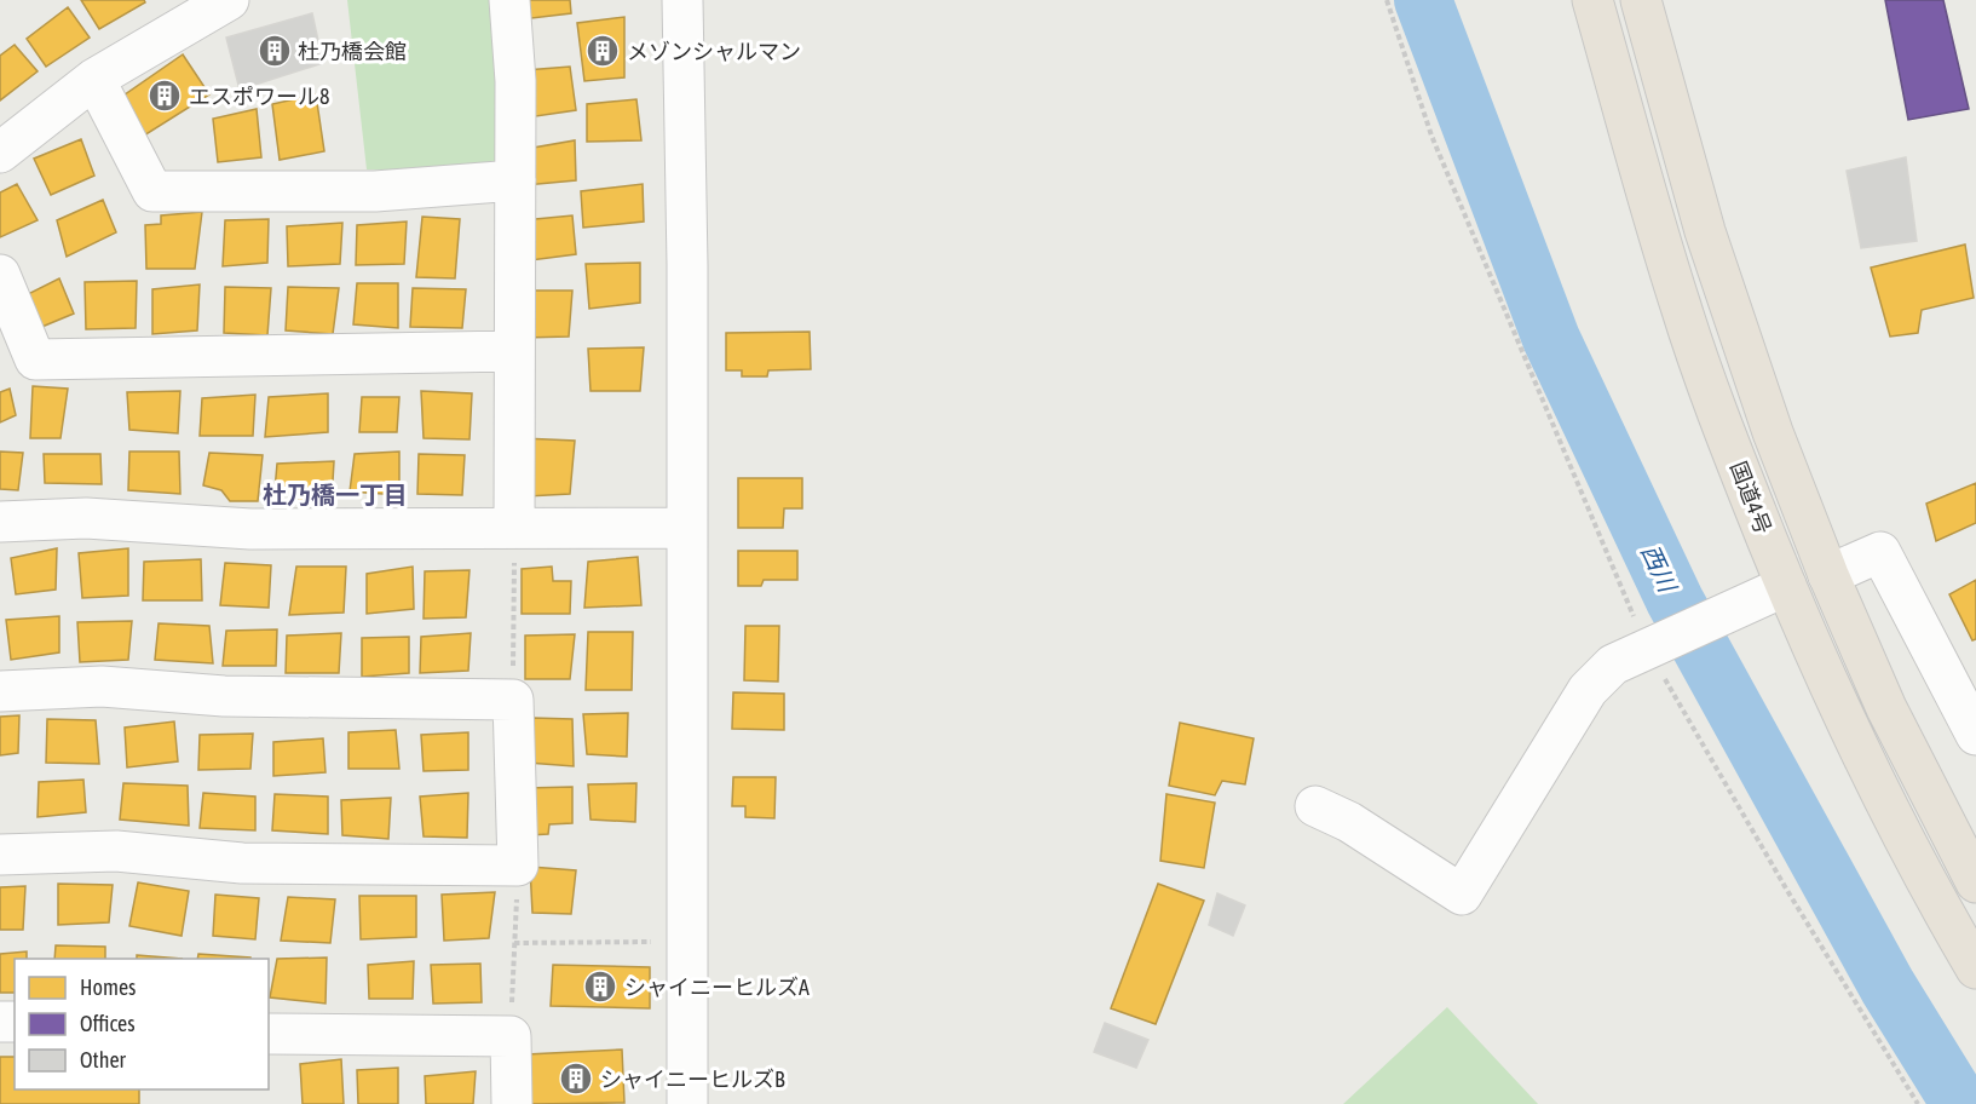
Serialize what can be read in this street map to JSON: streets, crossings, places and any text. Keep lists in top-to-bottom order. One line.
{"streets":{"highway":["国道4号"]},"districts":["杜乃橋一丁目"],"water":["西川"],"places":{"building":["杜乃橋会館","メゾンシャルマン","エスポワール8","シャイニーヒルズA","シャイニーヒルズB"]},"legend":["Homes","Offices","Other"]}
